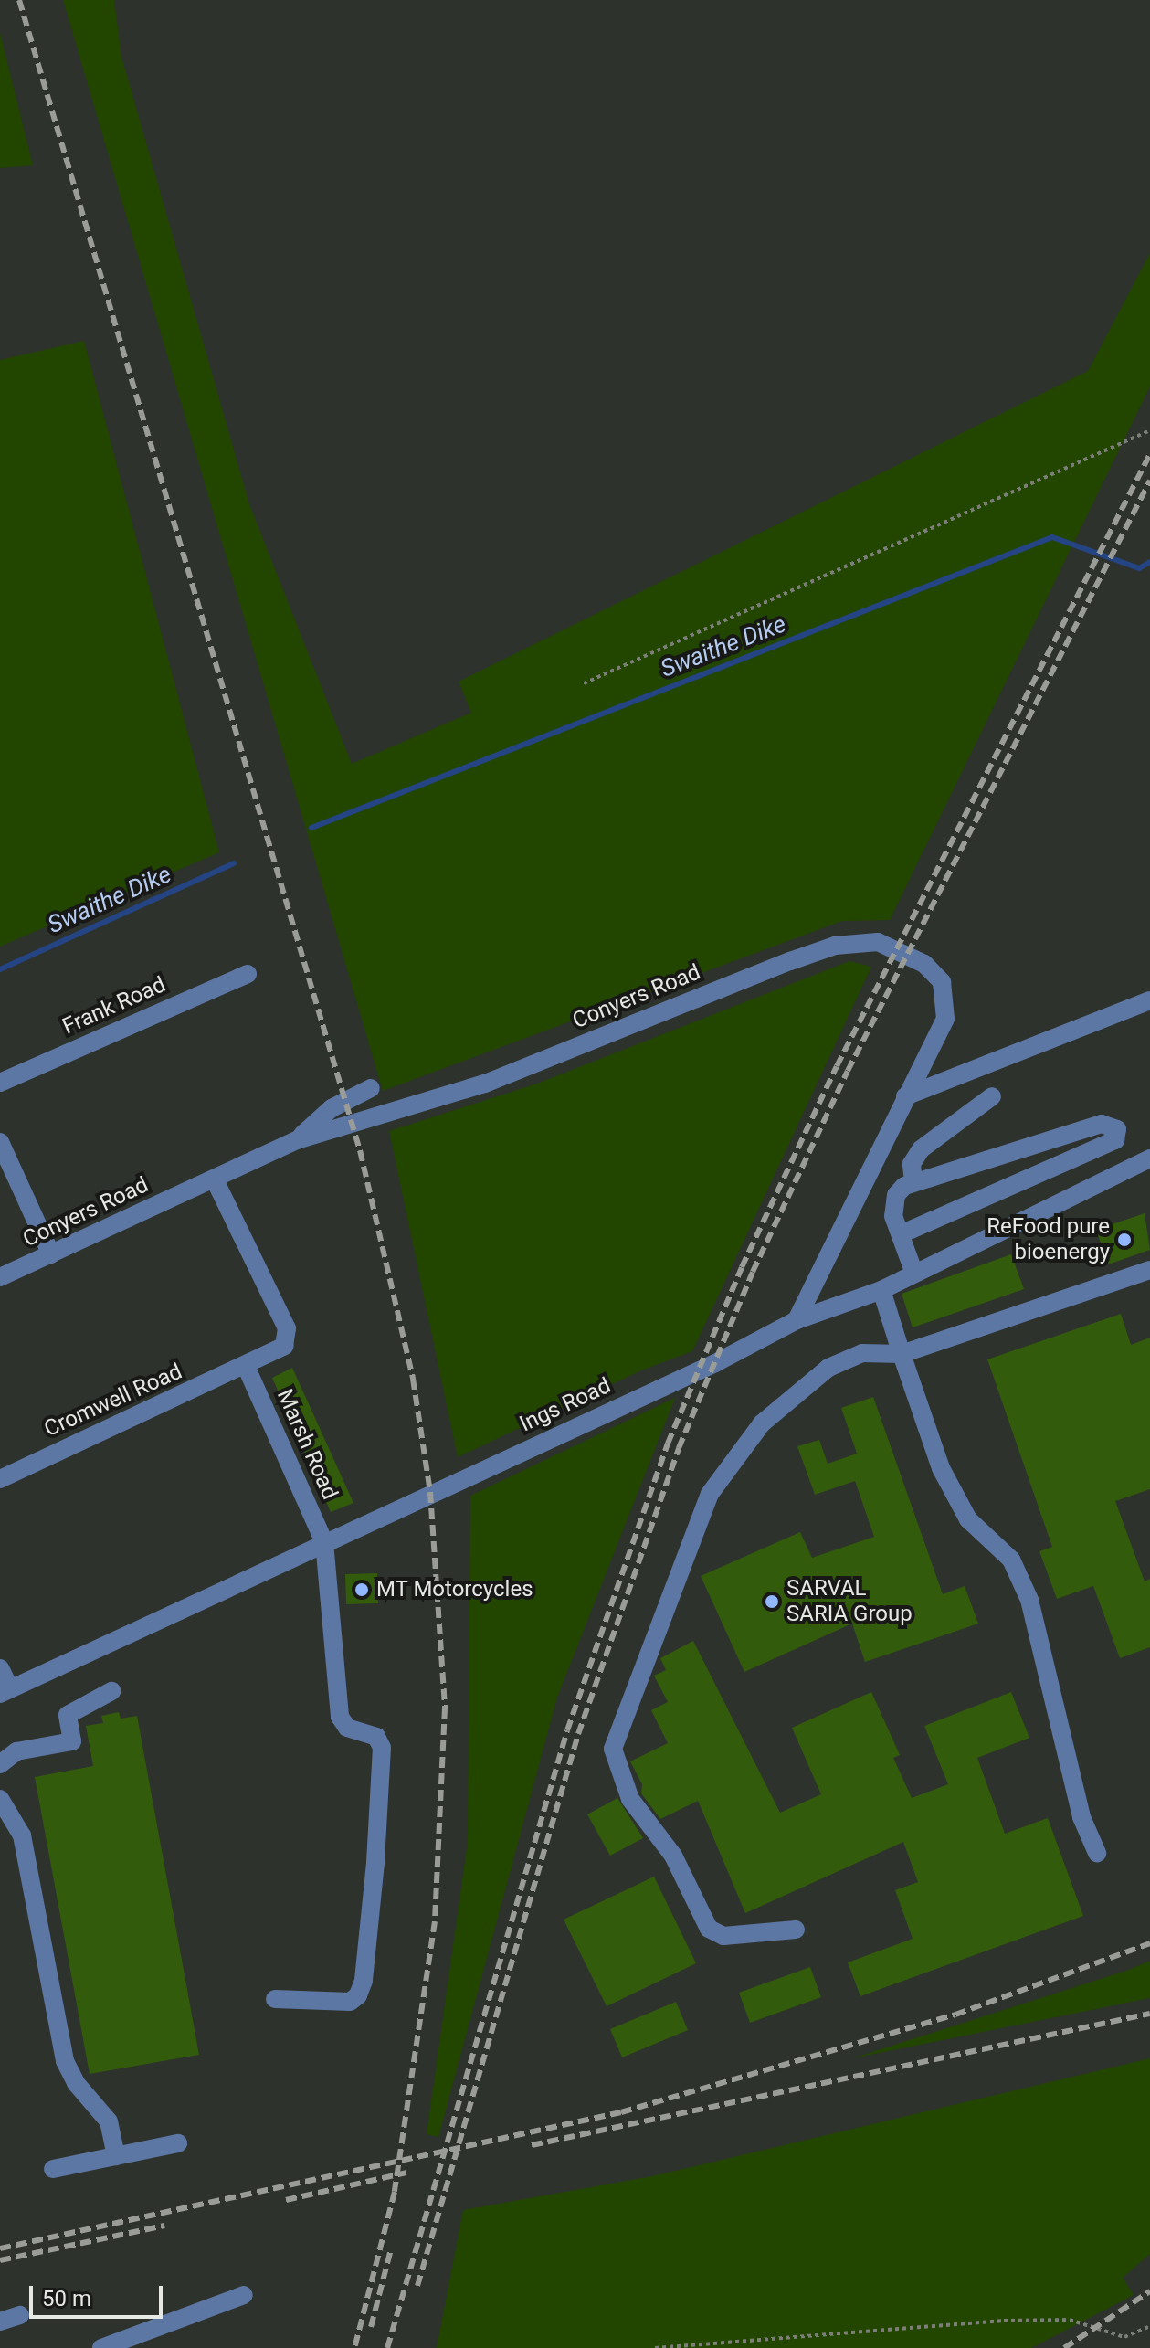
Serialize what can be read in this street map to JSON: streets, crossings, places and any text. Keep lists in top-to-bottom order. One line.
{"streets":{"street":["Conyers Road","Frank Road","Cromwell Road","Ings Road","Marsh Road"]},"crossings":[["Conyers Road","Cromwell Road"],["Conyers Road","Ings Road"],["Cromwell Road","Marsh Road"],["Ings Road","Marsh Road"]],"water":["Swaithe Dike"],"places":["ReFood pure bioenergy","MT Motorcycles","SARVAL SARIA Group"],"scale_bar":"50 m"}
